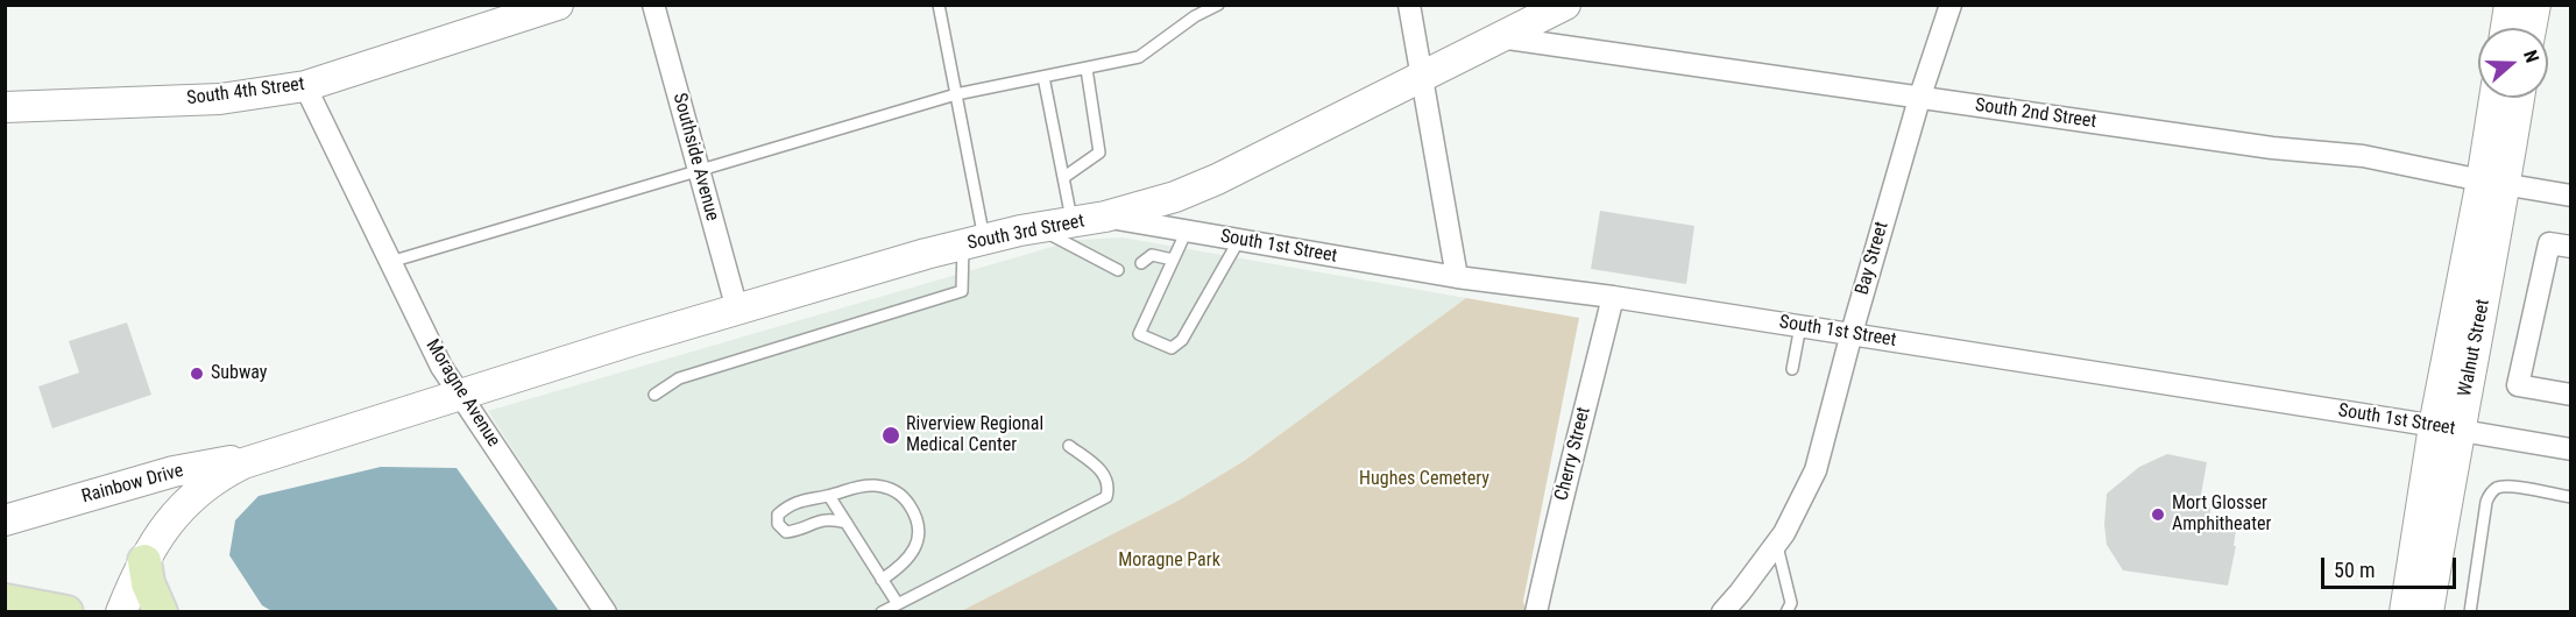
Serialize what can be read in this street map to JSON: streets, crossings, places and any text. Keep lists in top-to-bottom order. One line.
{"streets":{"main road":["South 4th Street","South 3rd Street","Walnut Street","Rainbow Drive"],"street":["South 2nd Street","Southside Avenue","South 1st Street","Bay Street","Moragne Avenue","Cherry Street"]},"crossings":[["South 4th Street","Moragne Avenue"],["South 2nd Street","South 3rd Street"],["South 2nd Street","Bay Street"],["South 2nd Street","Walnut Street"],["Southside Avenue","South 3rd Street"],["South 3rd Street","South 1st Street"],["South 3rd Street","Moragne Avenue"],["South 3rd Street","Rainbow Drive"],["South 1st Street","Bay Street"],["South 1st Street","Walnut Street"],["South 1st Street","Cherry Street"],["Moragne Avenue","Rainbow Drive"]],"parks":["Hughes Cemetery","Moragne Park"],"places":["Subway","Riverview Regional Medical Center","Mort Glosser Amphitheater"],"scale_bar":"50 m","north":"right"}
